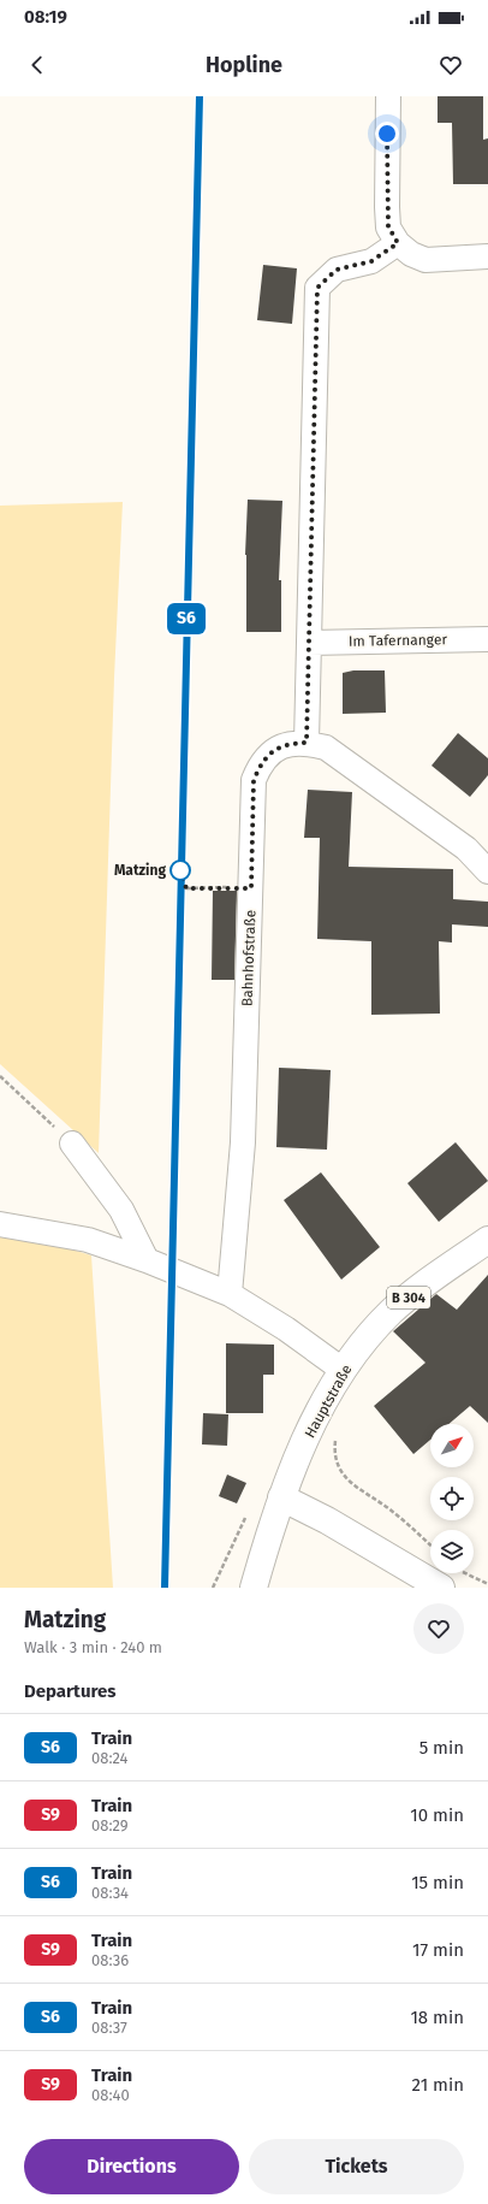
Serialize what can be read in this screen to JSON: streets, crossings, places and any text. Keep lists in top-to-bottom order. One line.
{"streets":{"main road":["B 304","Hauptstraße"],"street":["Im Tafernanger","Bahnhofstraße"]},"places":["Matzing"],"north":"top right","page":{"status":"08:19","header":"Hopline","on_map":"S6","heading":[["Matzing","Walk · 3 min · 240 m"],"Departures"],"list":[{"mark":"S6","name":"Train","note":"08:24","value":"5 min"},{"mark":"S9","name":"Train","note":"08:29","value":"10 min"},{"mark":"S6","name":"Train","note":"08:34","value":"15 min"},{"mark":"S9","name":"Train","note":"08:36","value":"17 min"},{"mark":"S6","name":"Train","note":"08:37","value":"18 min"},{"mark":"S9","name":"Train","note":"08:40","value":"21 min"}],"buttons":["Directions","Tickets"]}}
